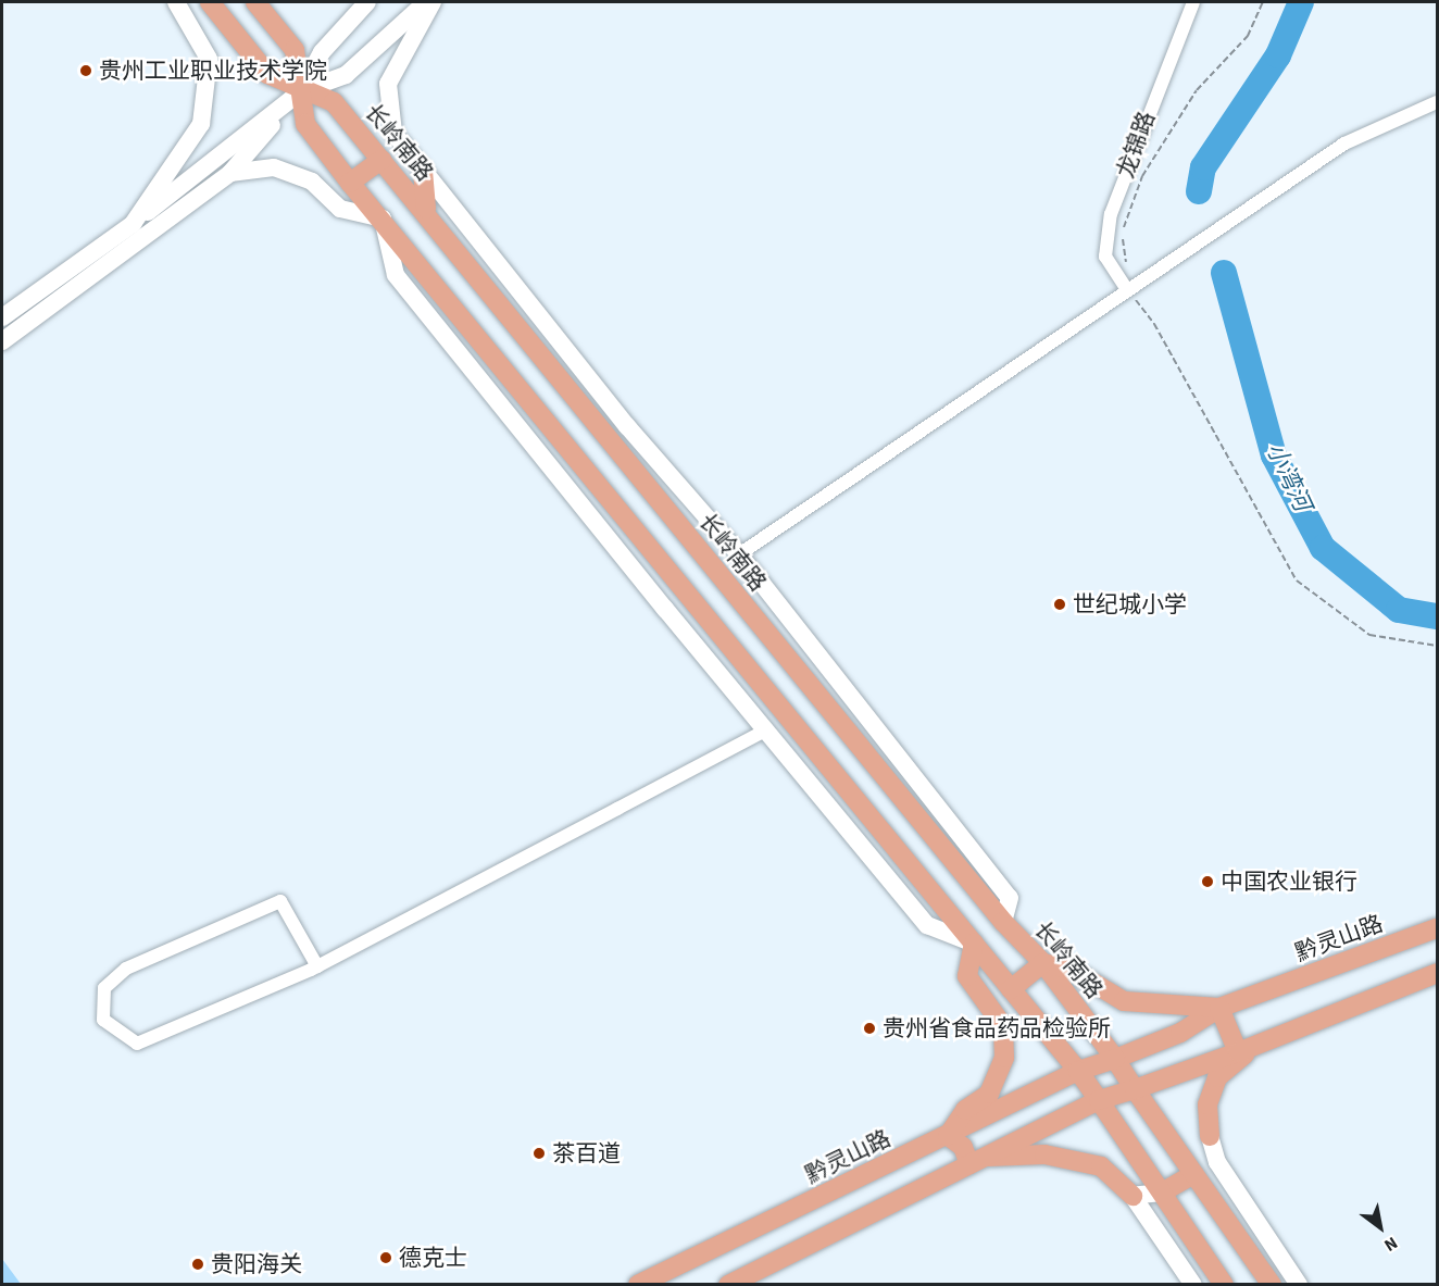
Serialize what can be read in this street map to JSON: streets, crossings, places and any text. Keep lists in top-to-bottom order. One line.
{"streets":{"main road":["长岭南路","黔灵山路"],"street":["龙锦路"]},"crossings":[["长岭南路","黔灵山路"]],"water":["小湾河"],"places":["贵州工业职业技术学院","世纪城小学","中国农业银行","贵州省食品药品检验所","茶百道","德克士","贵阳海关"],"north":"bottom right"}
